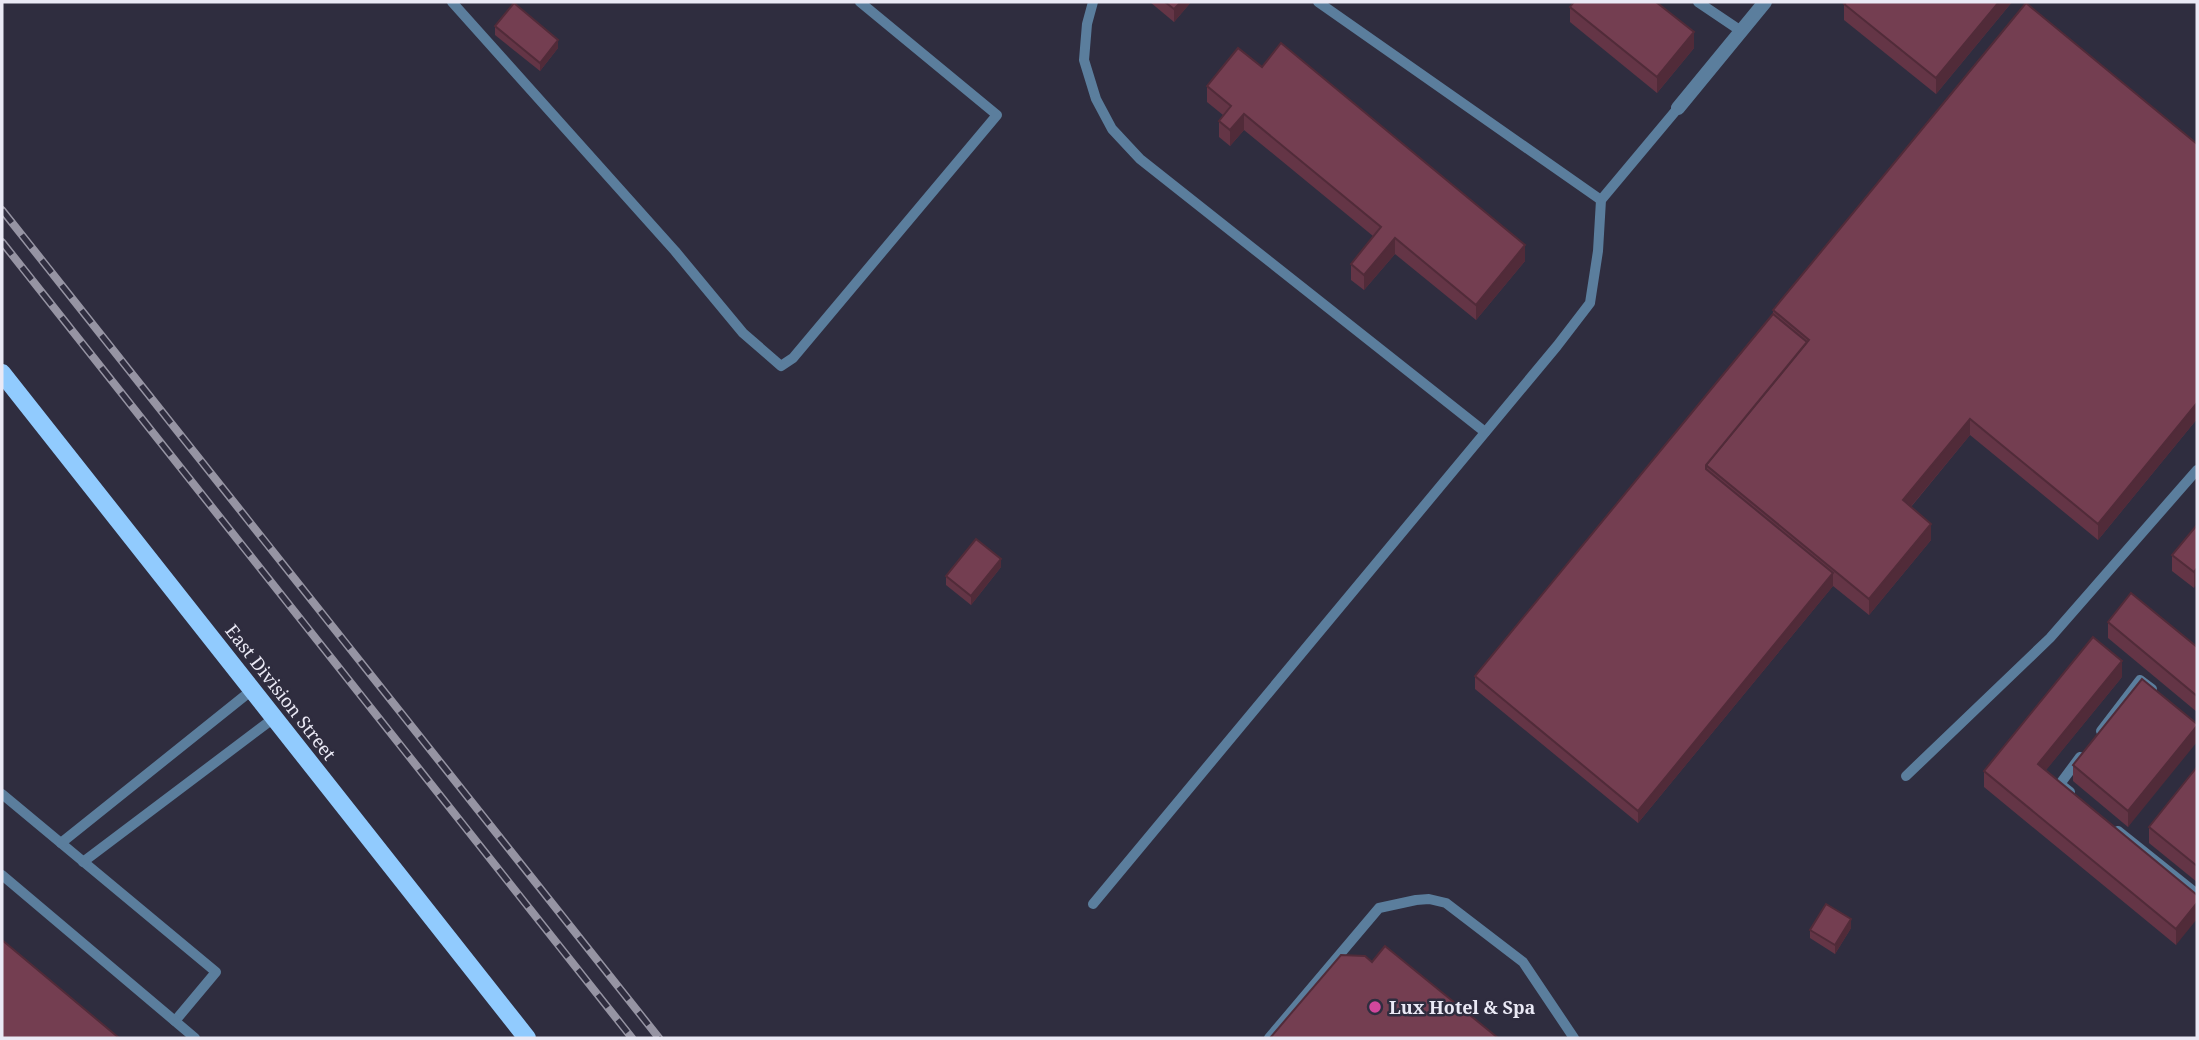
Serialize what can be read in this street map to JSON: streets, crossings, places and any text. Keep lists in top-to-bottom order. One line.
{"streets":{"main road":["East Division Street"]},"places":["Lux Hotel & Spa"]}
